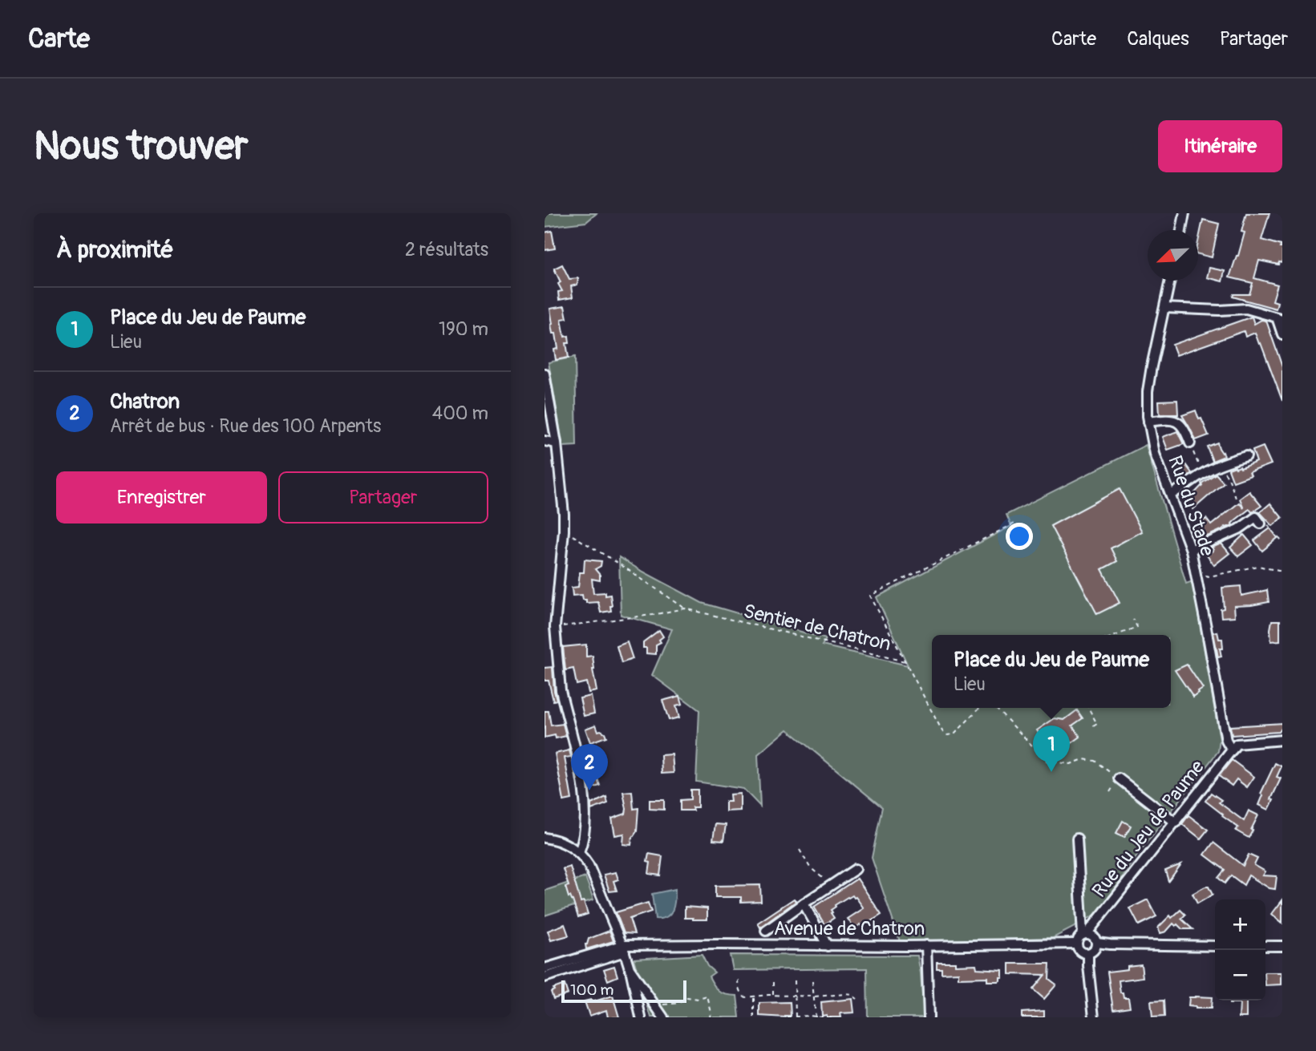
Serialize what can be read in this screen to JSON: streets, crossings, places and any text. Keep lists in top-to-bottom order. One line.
{"streets":{"street":["Rue du Stade","Rue du Jeu de Paume","Avenue de Chatron"],"path":["Sentier de Chatron"]},"crossings":[["Rue du Stade","Rue du Jeu de Paume"],["Rue du Jeu de Paume","Avenue de Chatron"]],"scale_bar":"100 m","north":"bottom left","page":{"header":"Carte","nav":["Carte","Calques","Partager"],"buttons":["Itinéraire",["Enregistrer","Partager"]],"title":"Nous trouver","heading":["À proximité","2 résultats"],"list":[{"mark":"1","name":"Place du Jeu de Paume","note":"Lieu","value":"190 m"},{"mark":"2","name":"Chatron","note":"Arrêt de bus · Rue des 100 Arpents","value":"400 m"}],"popup":["Place du Jeu de Paume","Lieu"],"pins":["1","2"],"map_buttons":["+","−"],"scale":"100 m"}}
